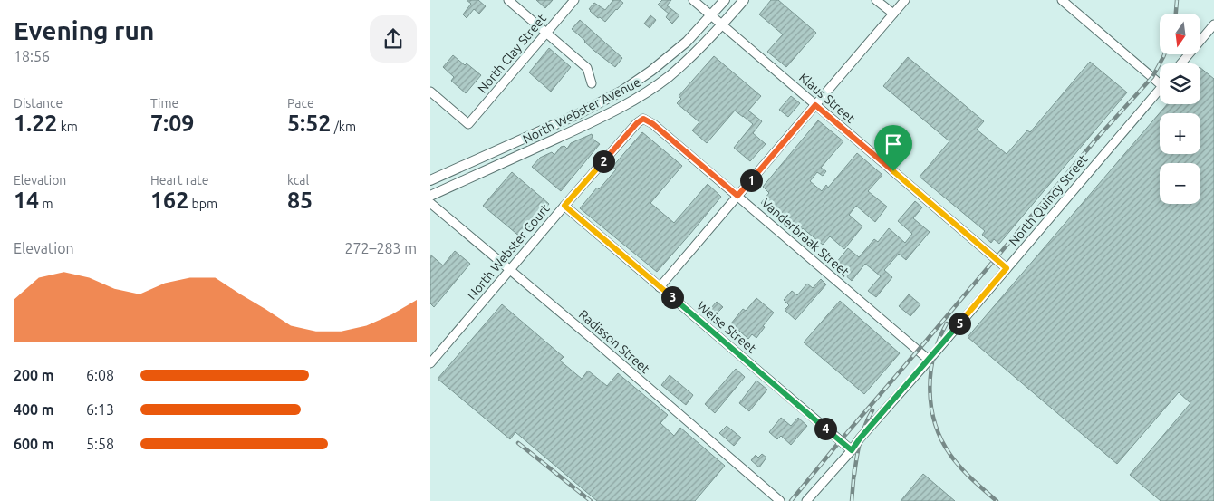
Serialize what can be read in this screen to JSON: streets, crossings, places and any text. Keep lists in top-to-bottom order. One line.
{"streets":{"main road":["North Webster Avenue"],"street":["North Clay Street","Klaus Street","North Quincy Street","Vanderbraak Street","North Webster Court","Weise Street","Radisson Street"]},"crossings":[["Klaus Street","North Webster Avenue"],["Klaus Street","North Quincy Street"],["North Quincy Street","Vanderbraak Street"],["North Quincy Street","Weise Street"],["Vanderbraak Street","North Webster Court"],["North Webster Court","Weise Street"],["North Webster Court","Radisson Street"]],"north":"bottom","page":{"heading":["Evening run","18:56"],"map_buttons":["+","−"],"stats":[["Distance","1.22 km"],["Time","7:09"],["Pace","5:52 /km"],["Elevation","14 m"],["Heart rate","162 bpm"],["kcal","85"]],"pins":["2","1","3","5","4"],"chart":["Elevation","272–283 m"],"list":[{"name":"200 m","note":"6:08"},{"name":"400 m","note":"6:13"},{"name":"600 m","note":"5:58"}]}}
